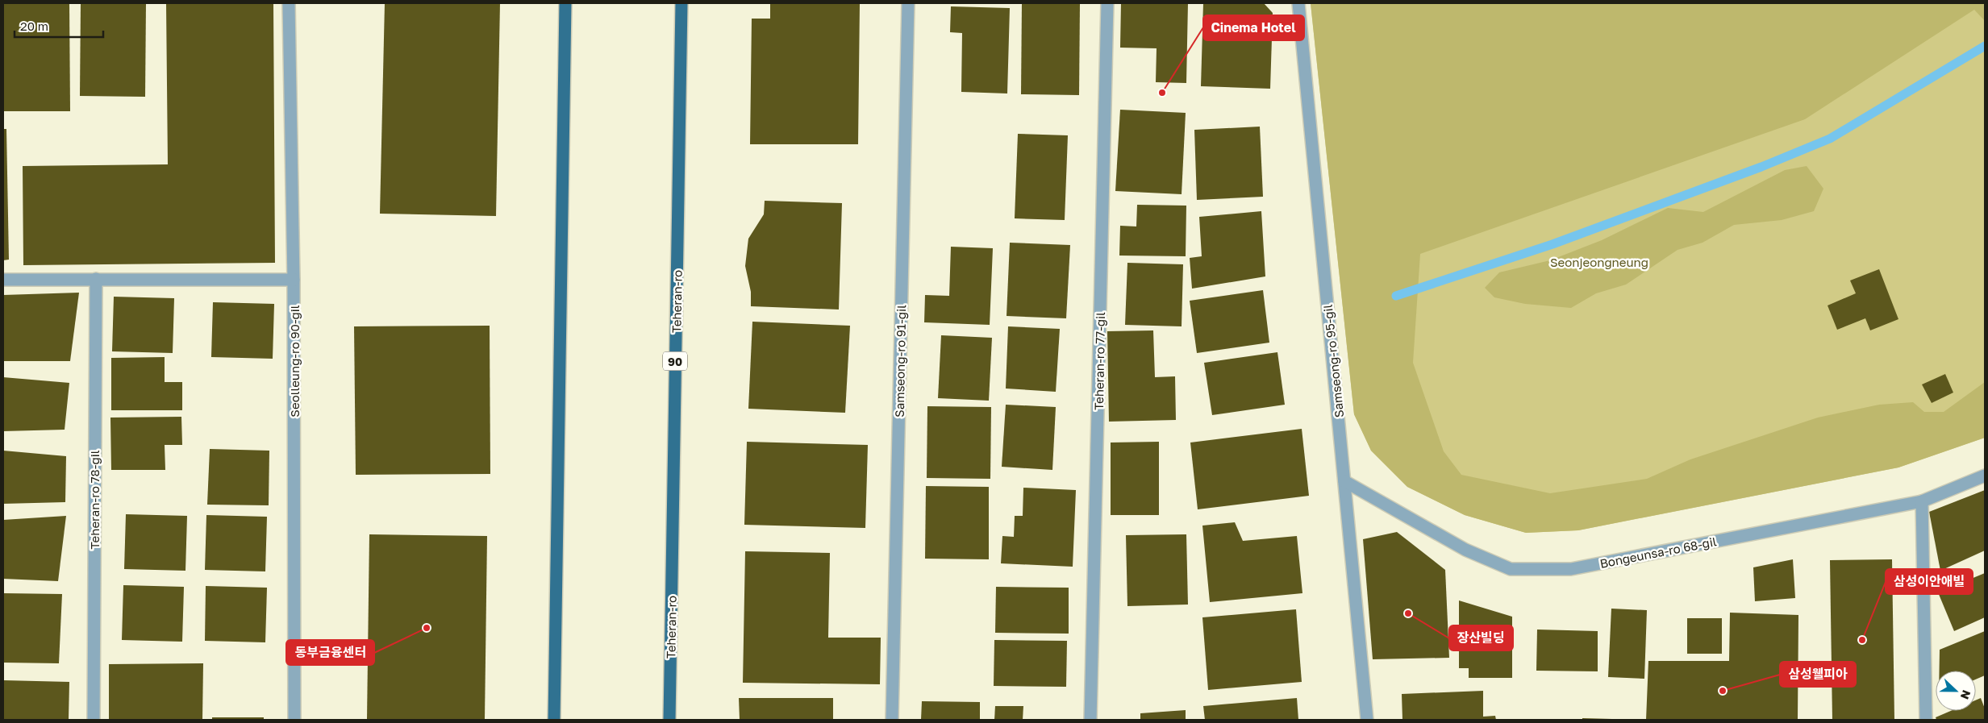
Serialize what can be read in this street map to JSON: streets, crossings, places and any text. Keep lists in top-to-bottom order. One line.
{"streets":{"main road":["Teheran-ro","90"],"street":["Seolleung-ro 90-gil","Samseong-ro 91-gil","Teheran-ro 77-gil","Samseong-ro 95-gil","Teheran-ro 78-gil","Bongeunsa-ro 68-gil"]},"crossings":[["Samseong-ro 95-gil","Bongeunsa-ro 68-gil"]],"parks":["Seonjeongneung"],"places":["Cinema Hotel","장산빌딩","동부금융센터","삼성이안애빌","삼성웰피아"],"scale_bar":"20 m","north":"right"}
